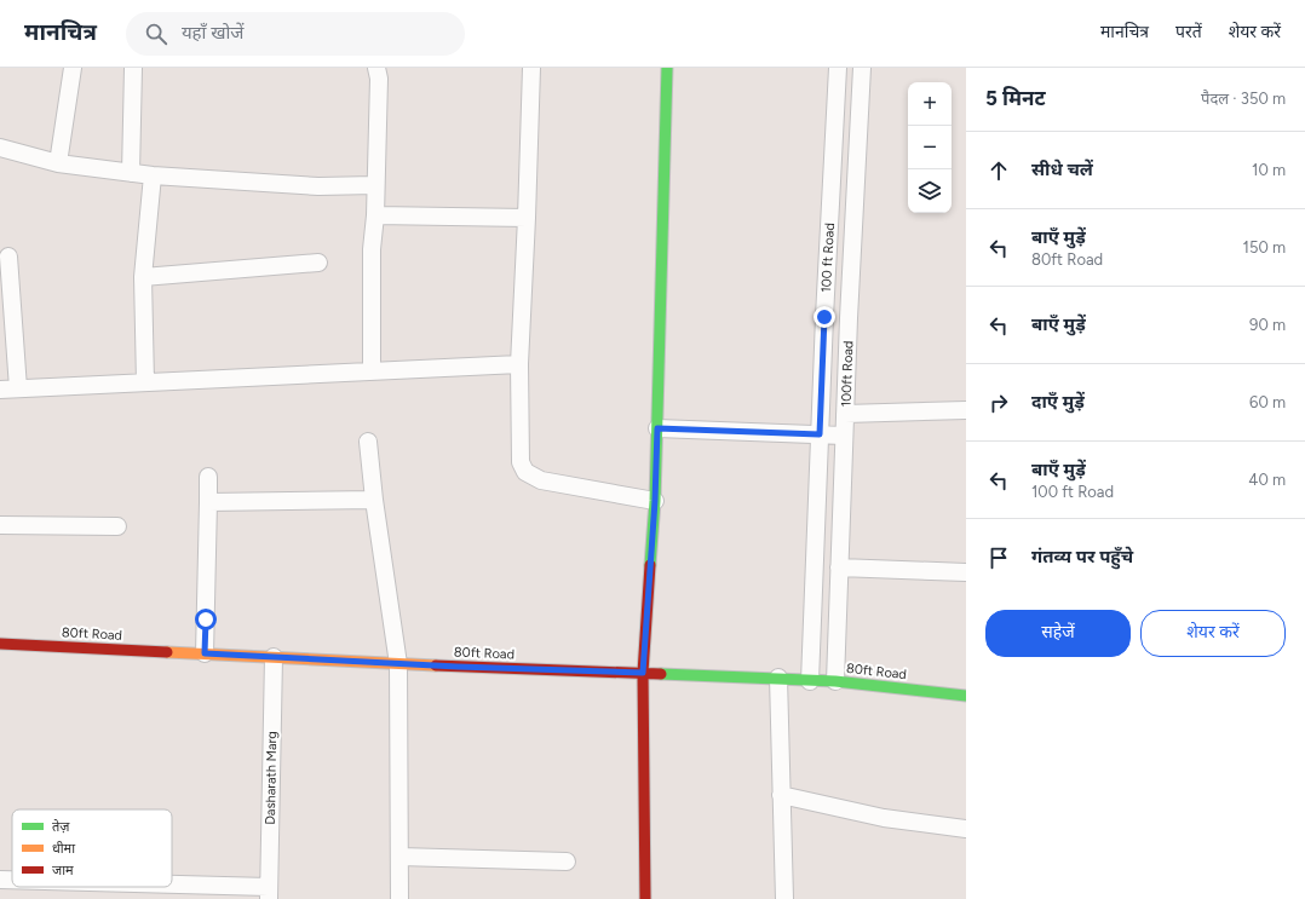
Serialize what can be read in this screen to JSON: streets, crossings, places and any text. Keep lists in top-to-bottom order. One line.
{"streets":{"street":["100 ft Road","100ft Road","80ft Road","Dasharath Marg"]},"crossings":[["100 ft Road","80ft Road"],["100ft Road","80ft Road"],["80ft Road","Dasharath Marg"]],"legend":["तेज़","धीमा","जाम"],"page":{"header":"मानचित्र","search":"यहाँ खोजें","nav":["मानचित्र","परतें","शेयर करें"],"heading":["5 मिनट","पैदल · 350 m"],"map_buttons":["+","−"],"list":[["सीधे चलें","10 m"],["बाएँ मुड़ें","80ft Road","150 m"],["बाएँ मुड़ें","90 m"],["दाएँ मुड़ें","60 m"],["बाएँ मुड़ें","100 ft Road","40 m"],"गंतव्य पर पहुँचे"],"buttons":["सहेजें","शेयर करें"]}}
